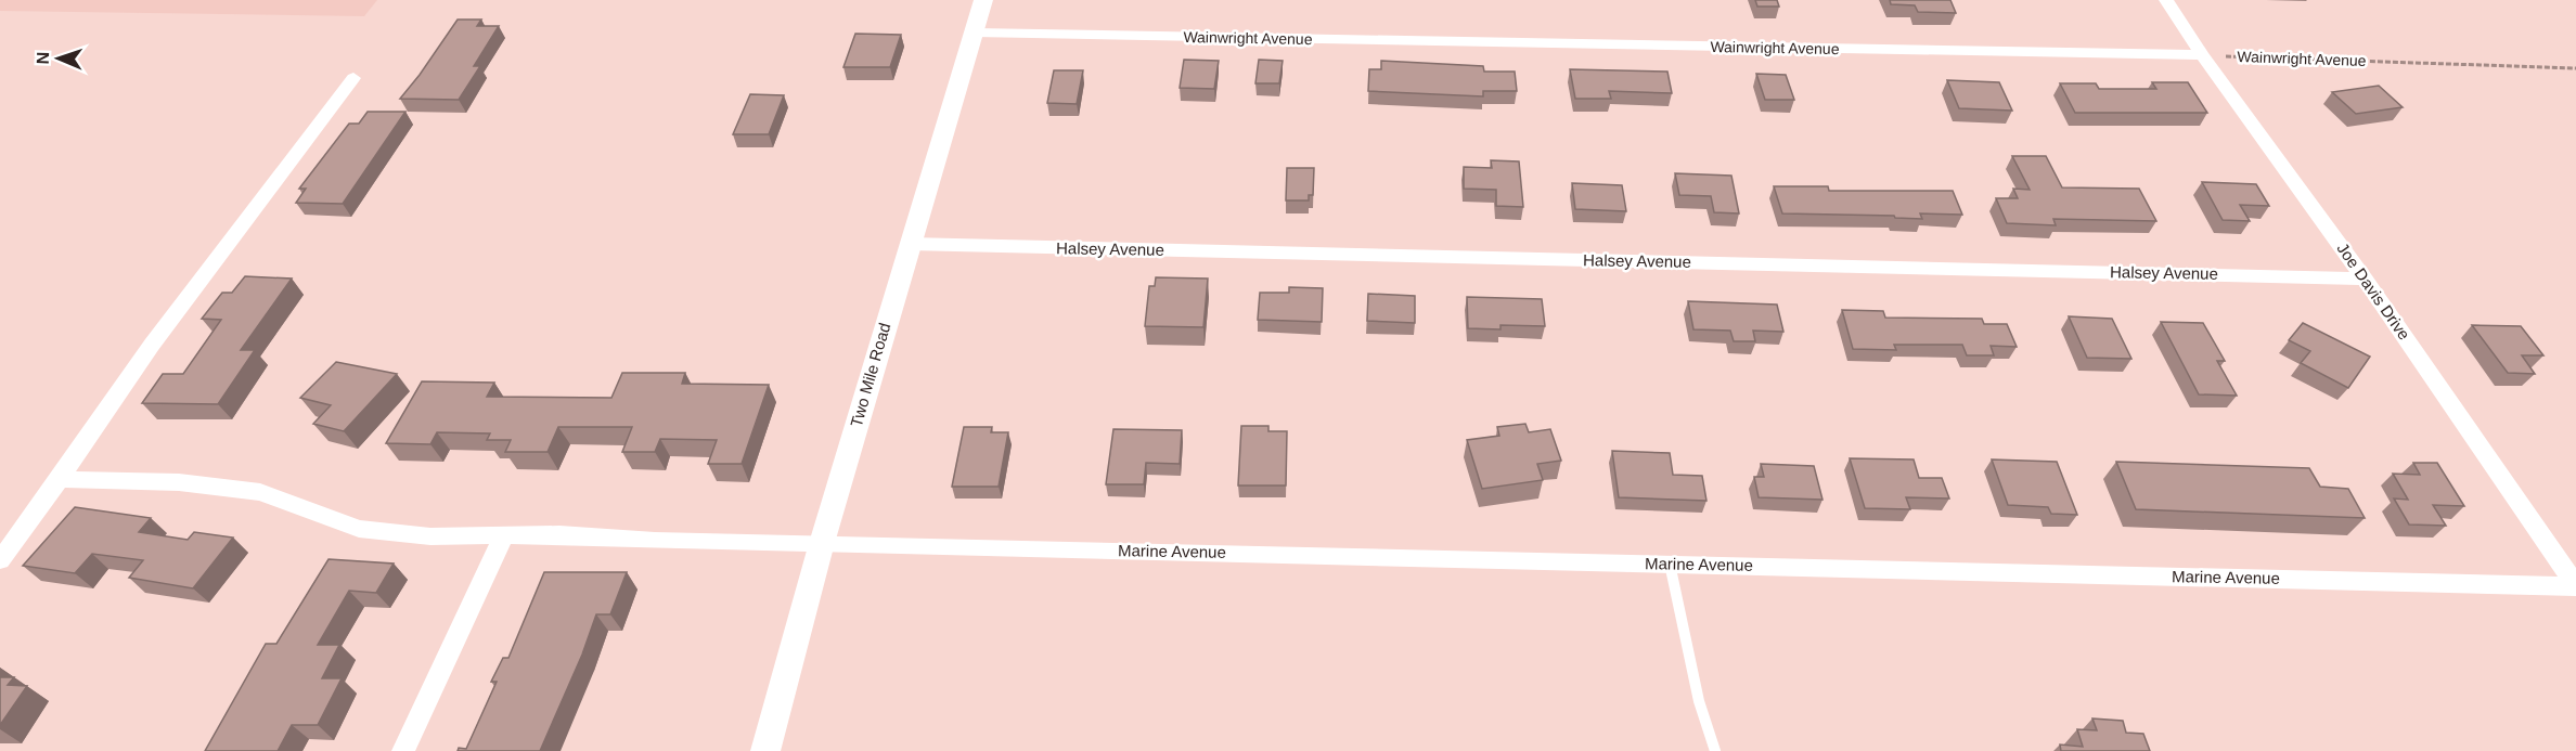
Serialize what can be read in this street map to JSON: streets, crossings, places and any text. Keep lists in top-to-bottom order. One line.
{"streets":{"street":["Wainwright Avenue","Halsey Avenue","Joe Davis Drive","Two Mile Road","Marine Avenue"]},"crossings":[["Wainwright Avenue","Joe Davis Drive"],["Wainwright Avenue","Two Mile Road"],["Halsey Avenue","Joe Davis Drive"],["Halsey Avenue","Two Mile Road"],["Joe Davis Drive","Marine Avenue"],["Two Mile Road","Marine Avenue"]],"north":"left"}
